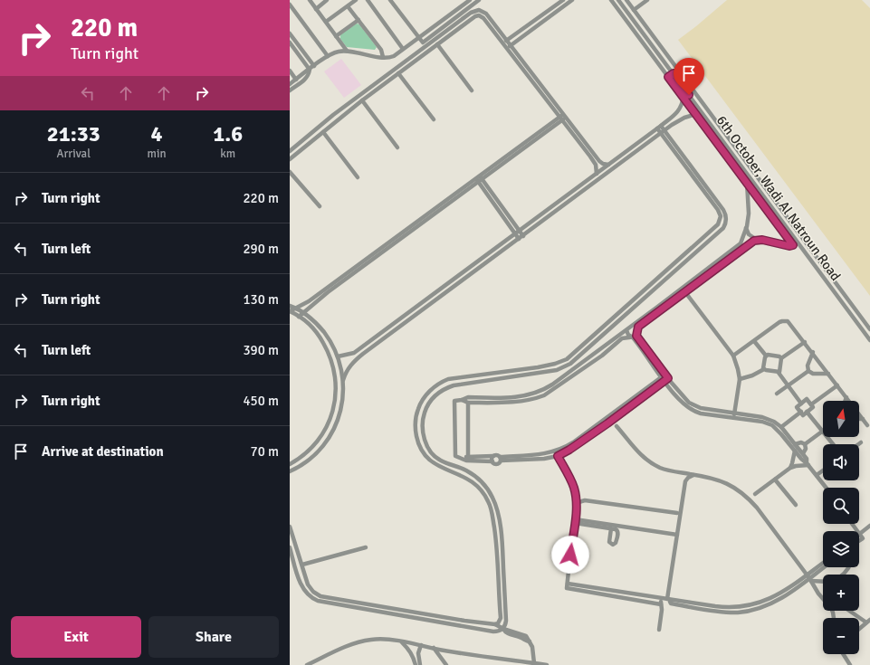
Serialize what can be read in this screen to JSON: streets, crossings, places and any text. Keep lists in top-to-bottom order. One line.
{"streets":{"street":["6th October, Wadi Al Natroun Road"]},"north":"top","page":{"turn":["220 m","Turn right"],"eta":["21:33","Arrival","4","min","1.6","km"],"list":[{"name":"Turn right","value":"220 m"},{"name":"Turn left","value":"290 m"},{"name":"Turn right","value":"130 m"},{"name":"Turn left","value":"390 m"},{"name":"Turn right","value":"450 m"},{"name":"Arrive at destination","value":"70 m"}],"map_buttons":["+","−"],"buttons":["Exit","Share"]}}
